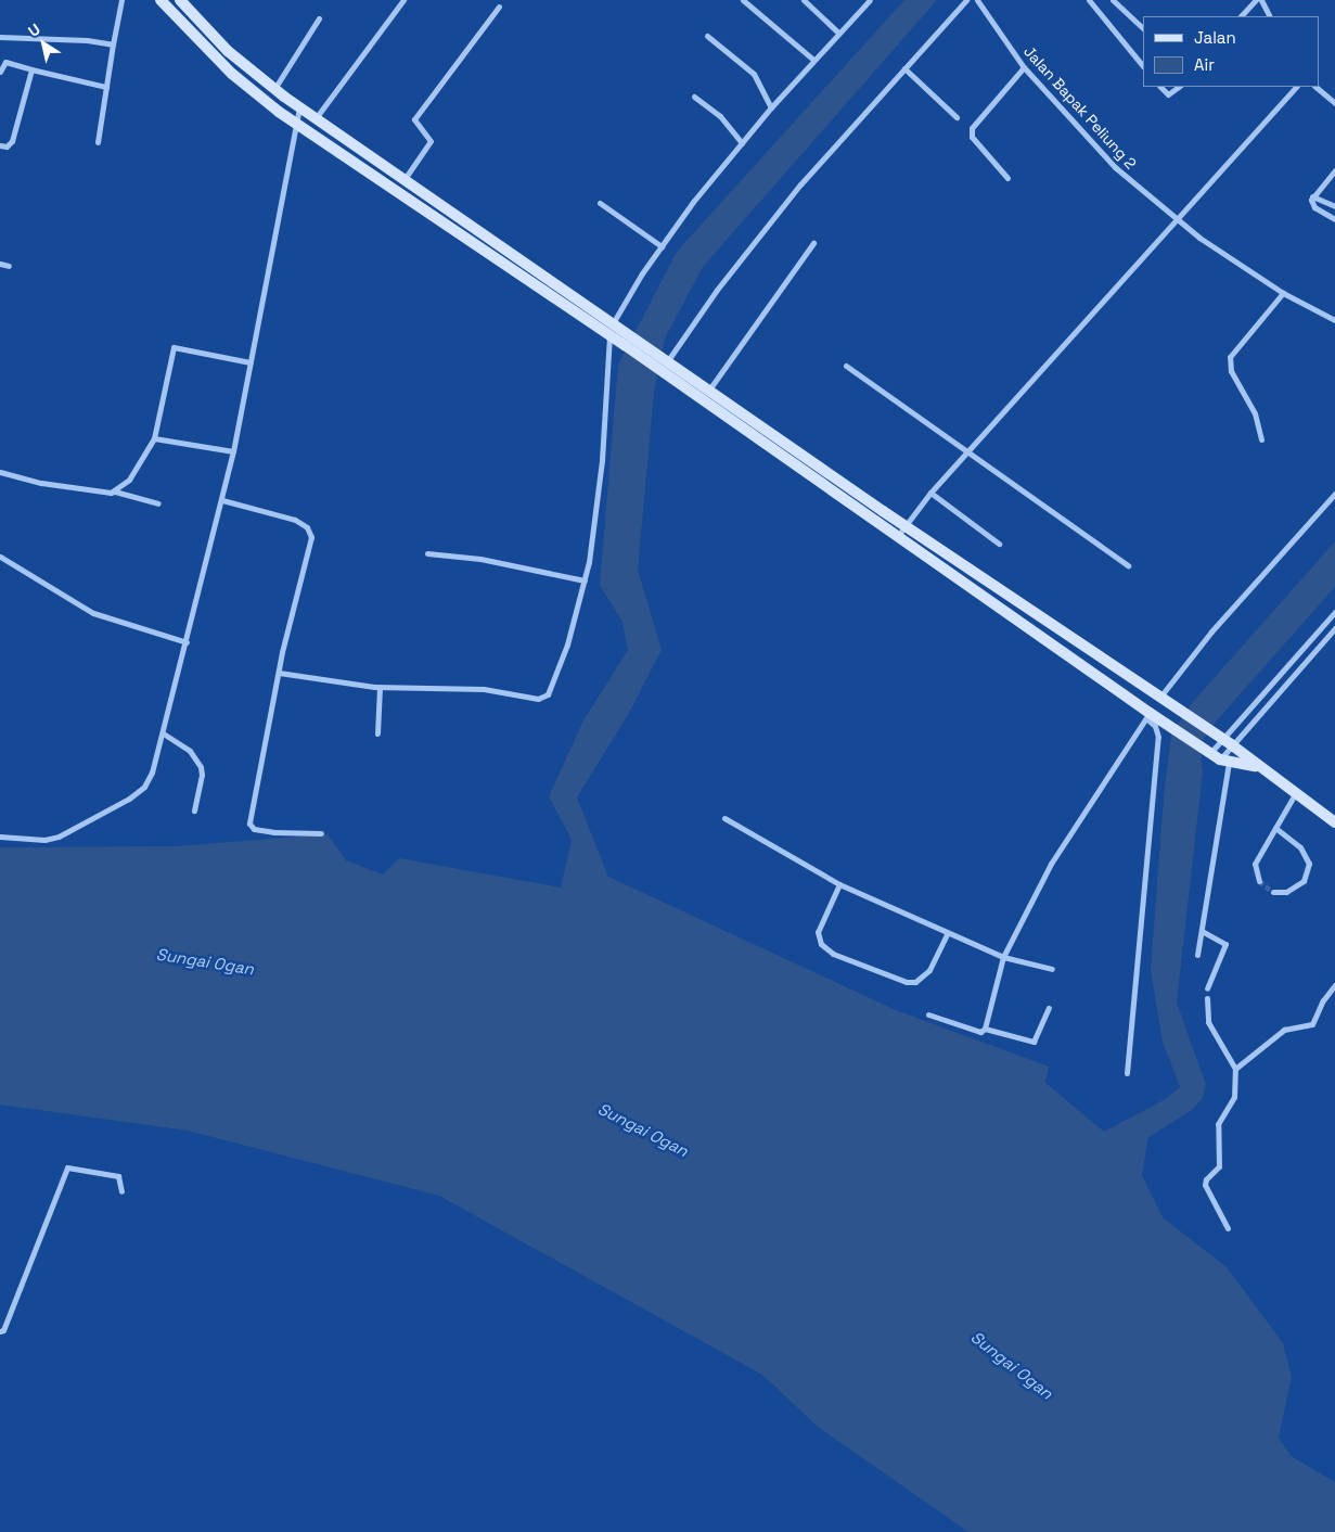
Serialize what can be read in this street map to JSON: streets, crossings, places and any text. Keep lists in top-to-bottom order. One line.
{"streets":{"street":["Jalan Bapak Peliung 2"]},"water":["Sungai Ogan"],"legend":["Jalan","Air"],"north":"top left"}
